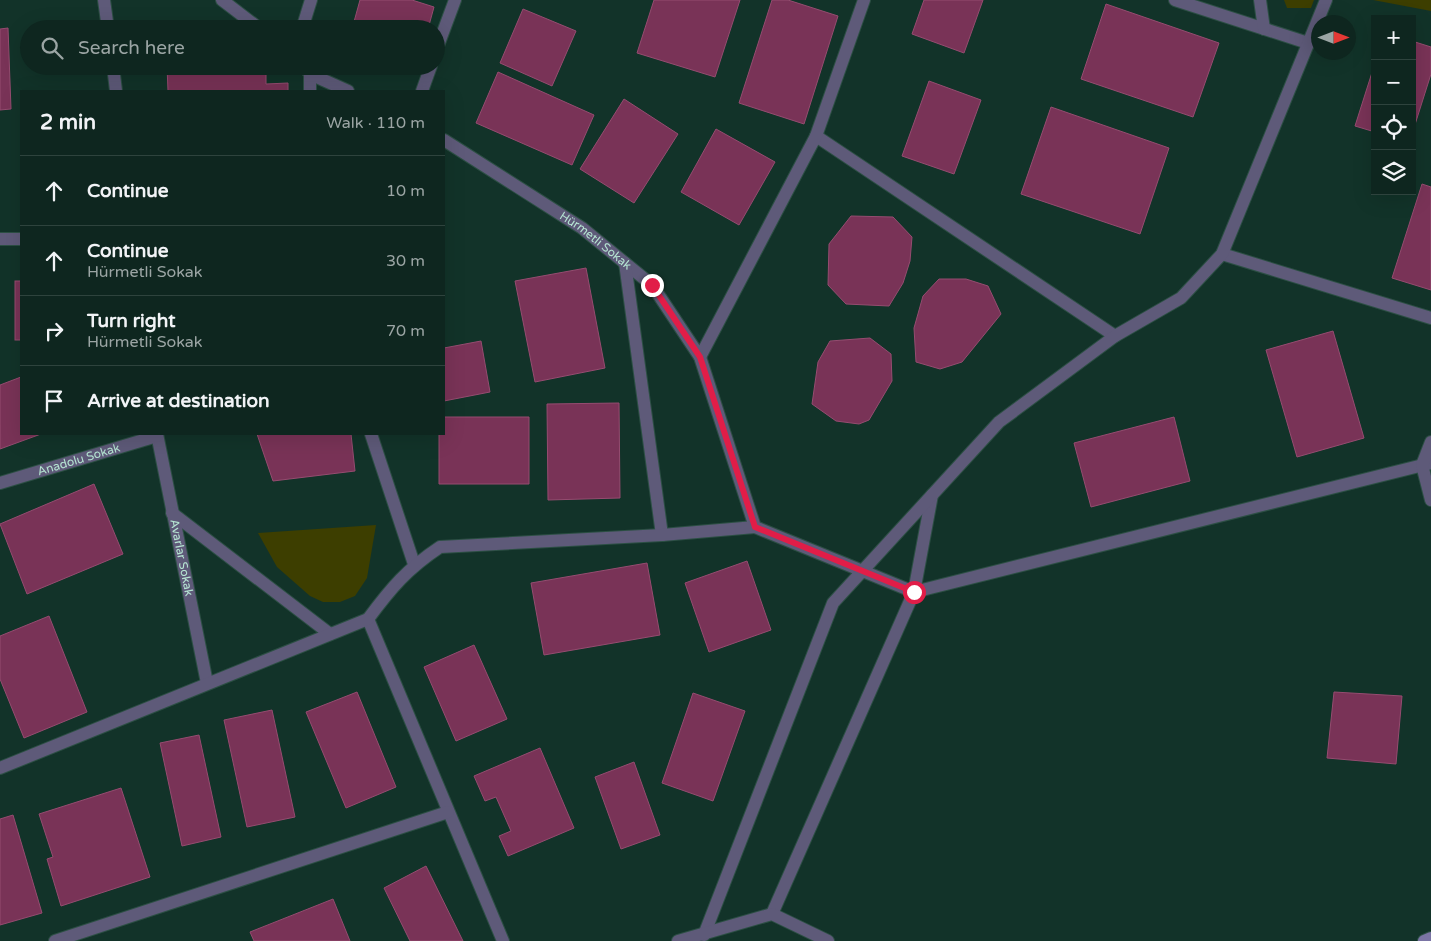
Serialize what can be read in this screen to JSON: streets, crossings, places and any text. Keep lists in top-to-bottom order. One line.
{"streets":{"street":["Hürmetli Sokak","Anadolu Sokak","Avarlar Sokak"]},"crossings":[["Anadolu Sokak","Avarlar Sokak"]],"north":"right","page":{"map_buttons":["+","−"],"search":"Search here","heading":["2 min","Walk · 110 m"],"list":[["Continue","10 m"],["Continue","Hürmetli Sokak","30 m"],["Turn right","Hürmetli Sokak","70 m"],"Arrive at destination"]}}
